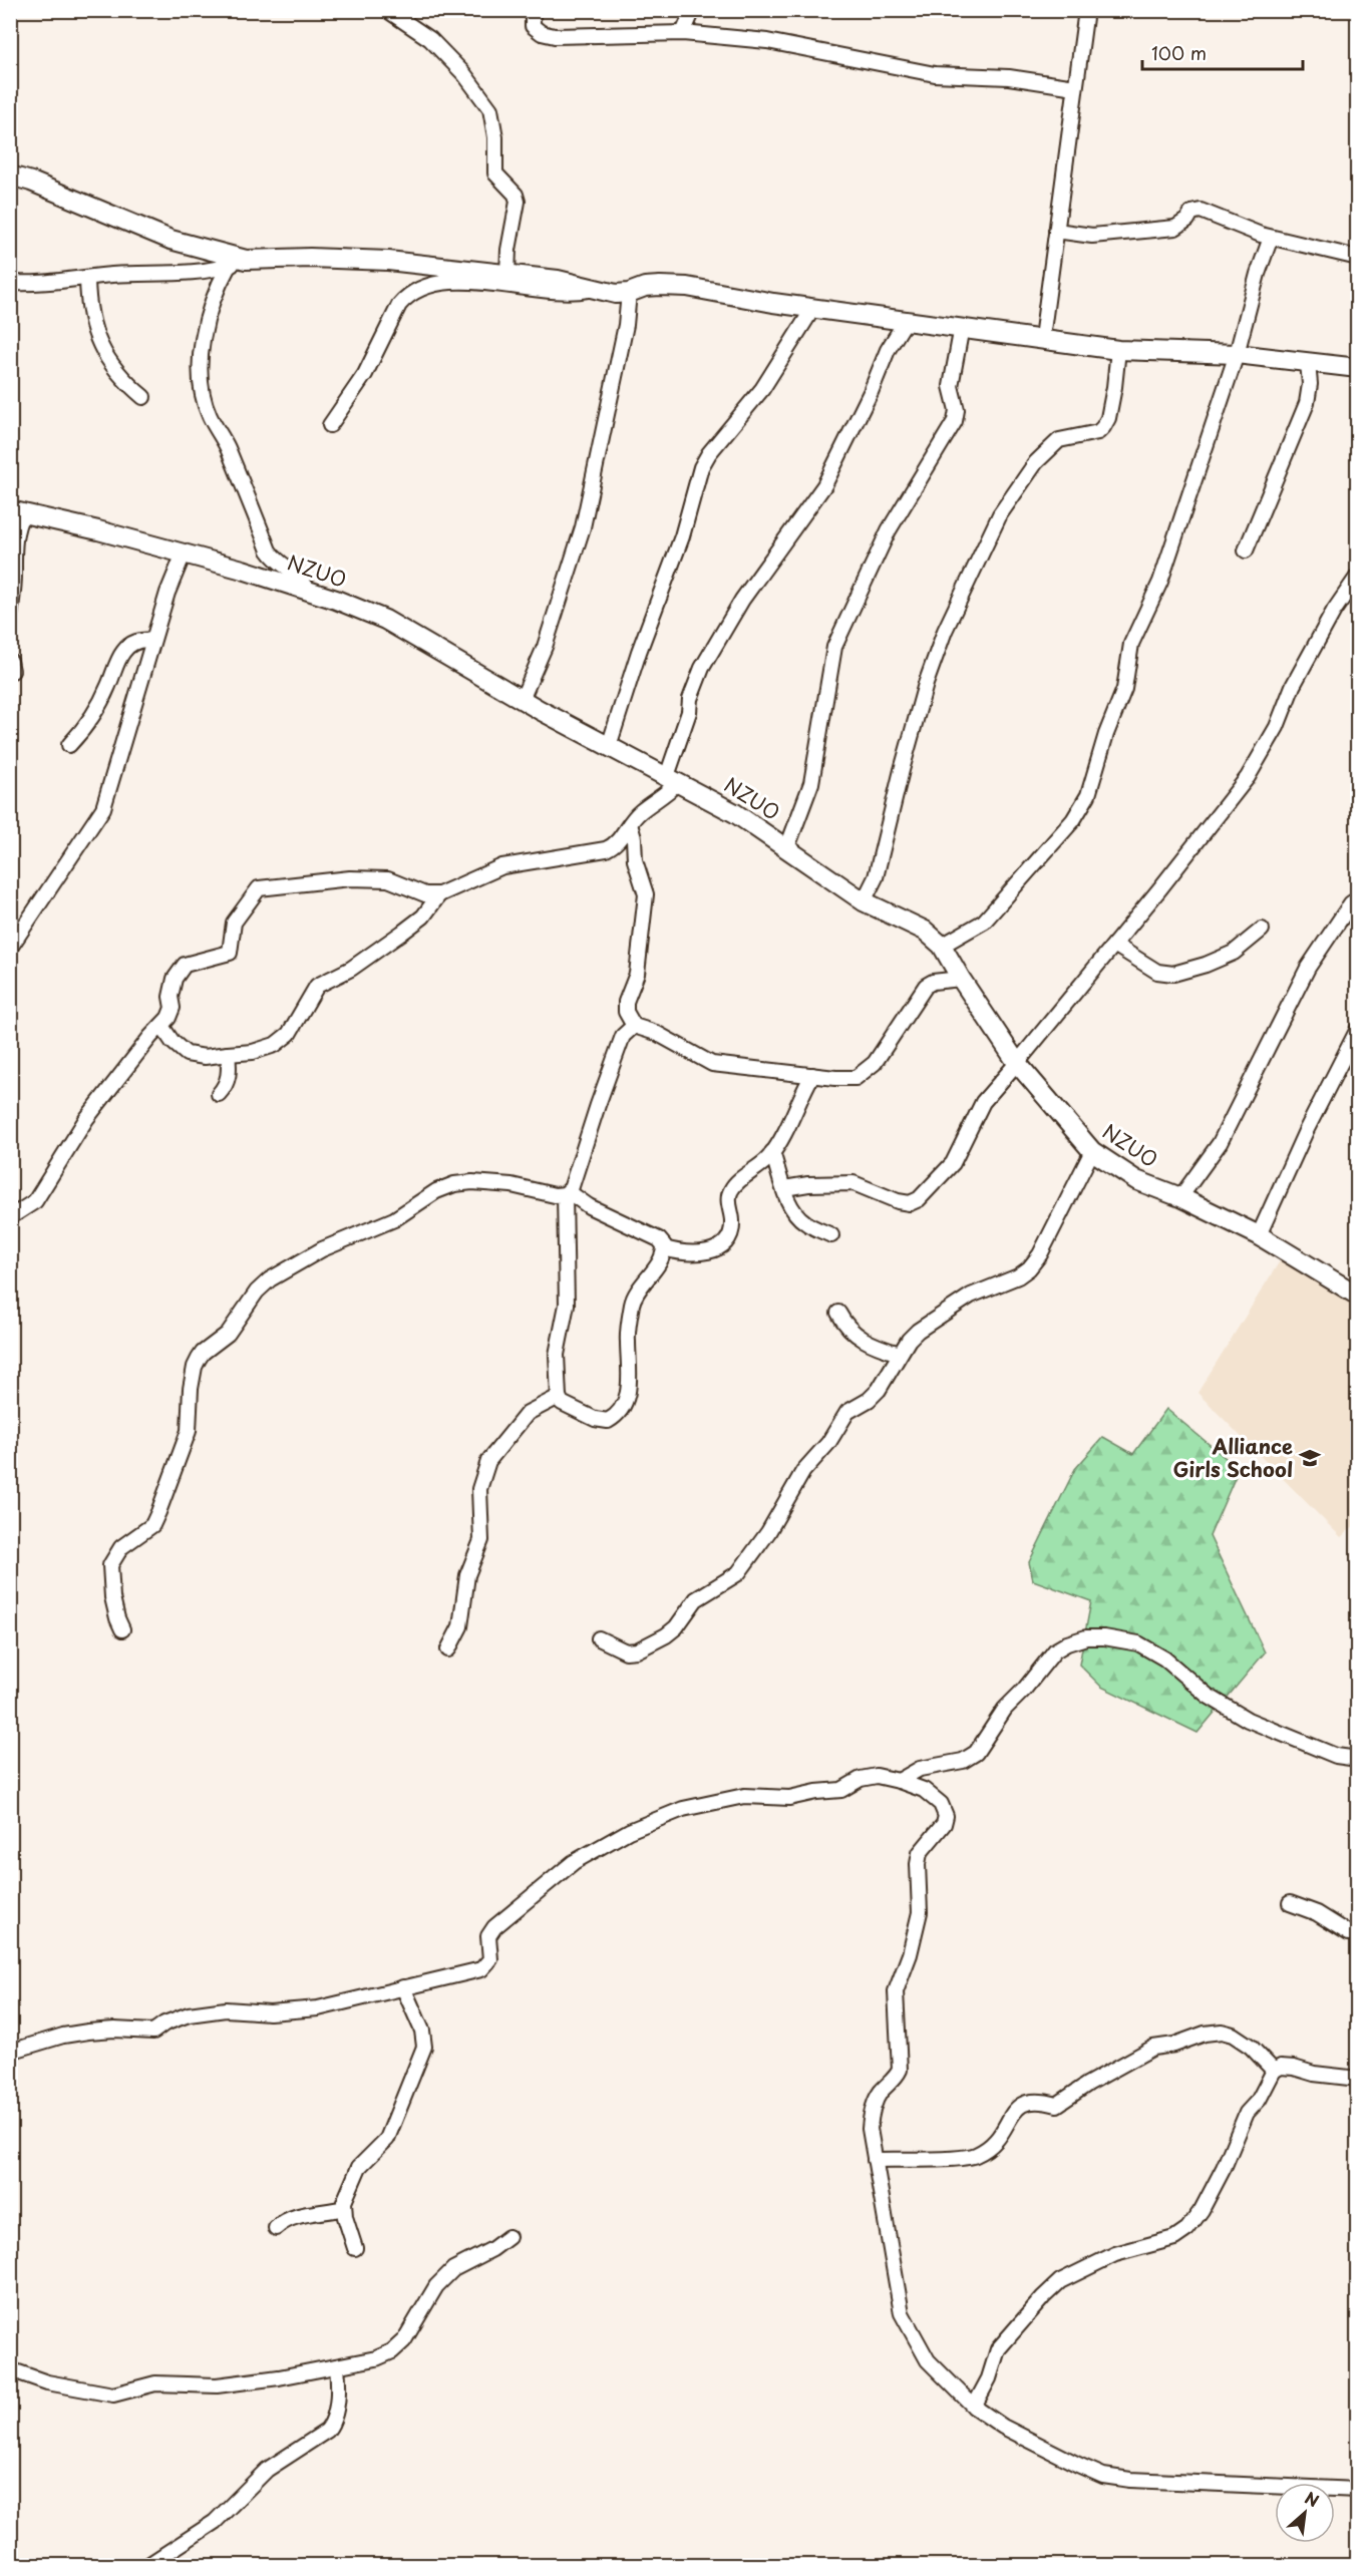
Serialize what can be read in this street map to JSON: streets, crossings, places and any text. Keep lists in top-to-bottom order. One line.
{"streets":{"street":["NZUO"]},"places":{"school or university":["Alliance Girls School"]},"scale_bar":"100 m","north":"top right"}
